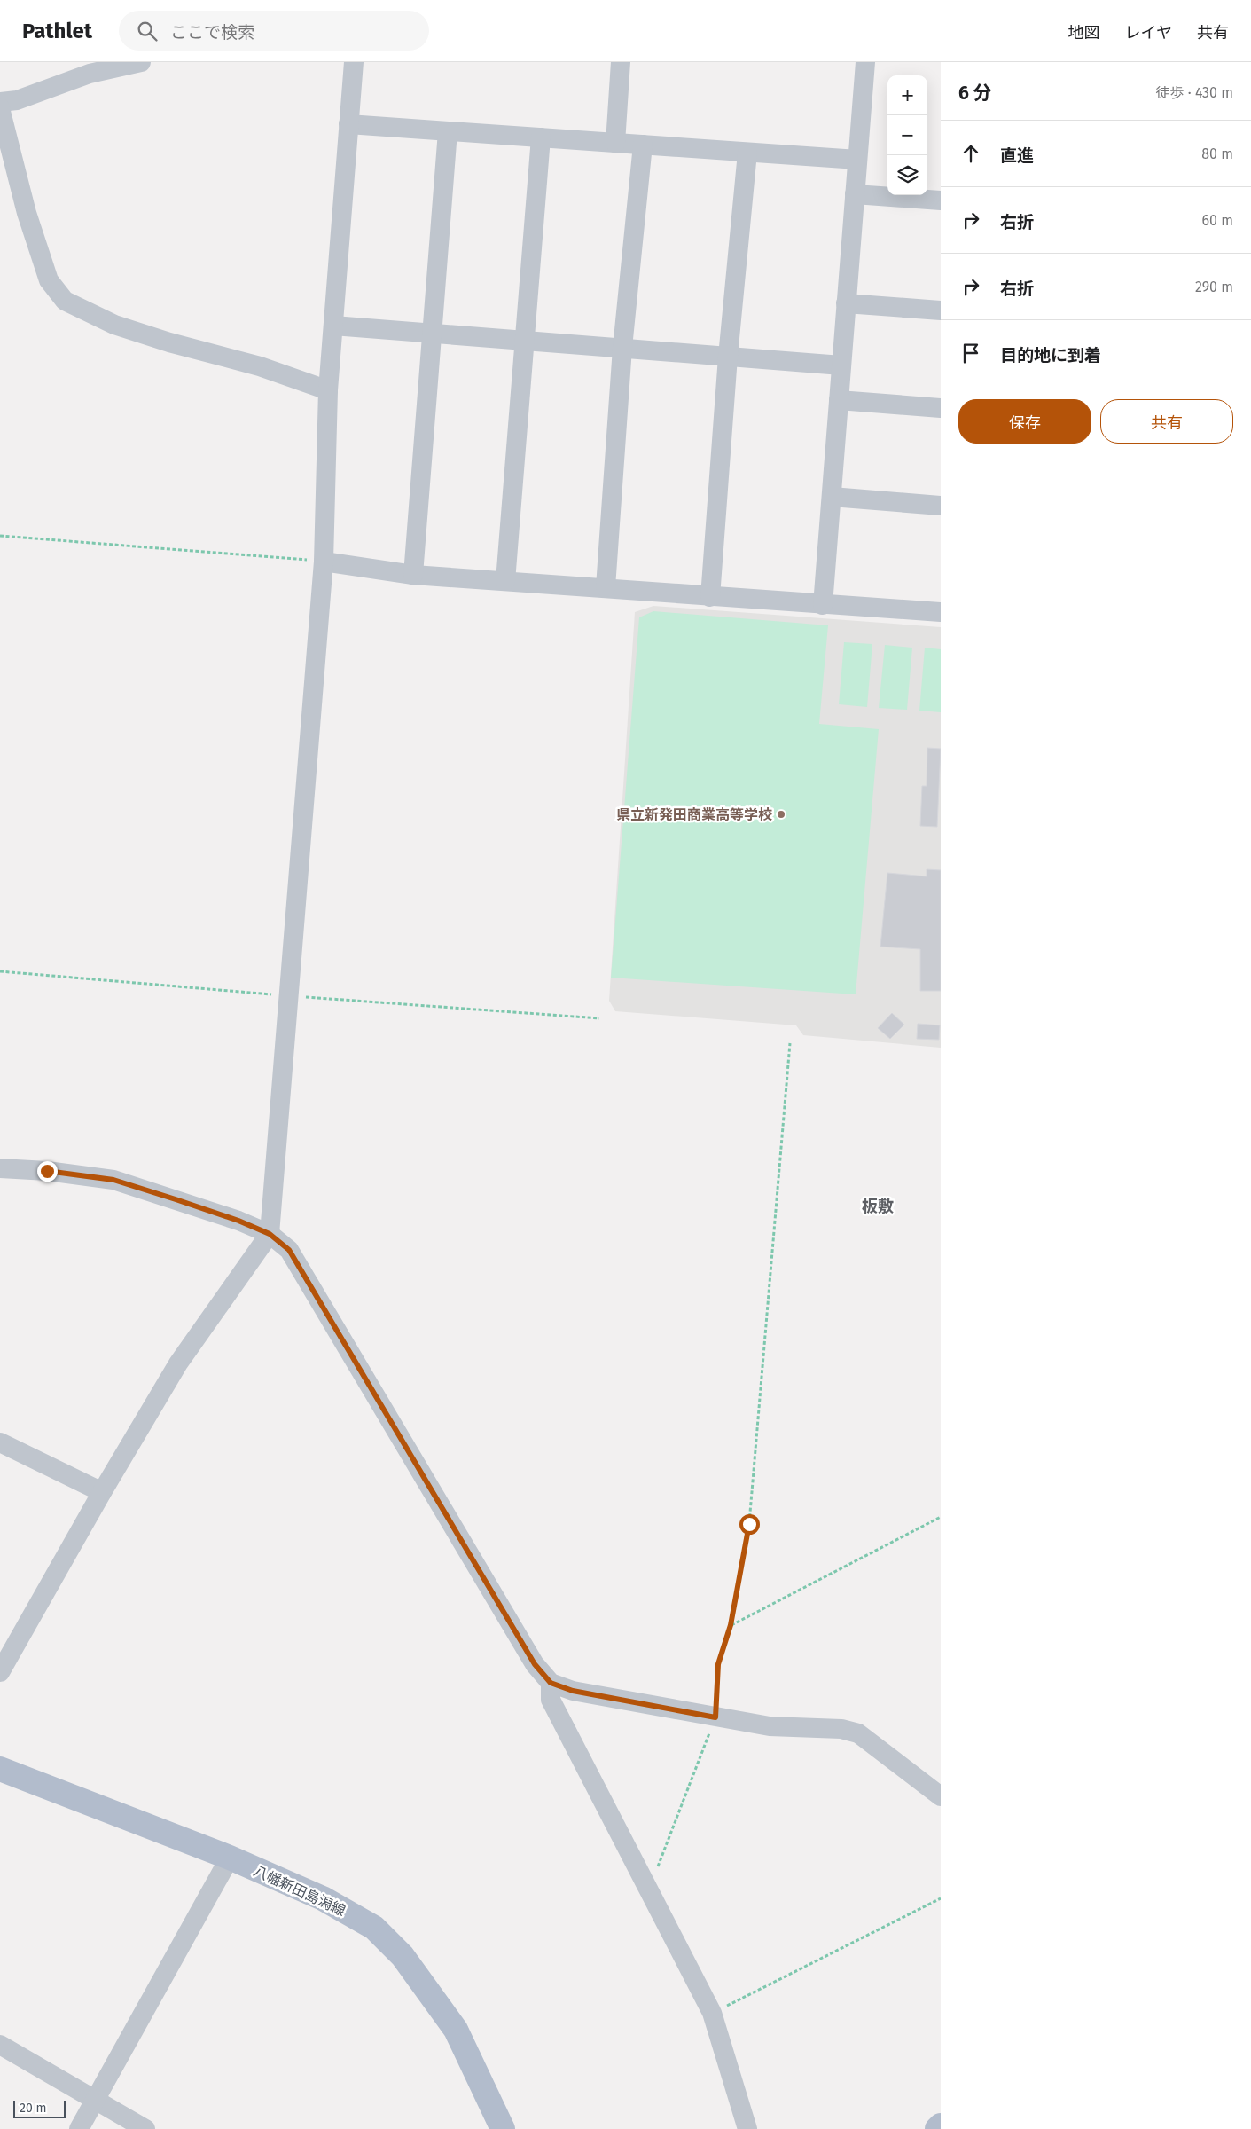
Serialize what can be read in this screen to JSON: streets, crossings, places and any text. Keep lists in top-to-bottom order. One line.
{"streets":{"main road":["八幡新田島潟線"]},"districts":["板敷"],"places":["県立新発田商業高等学校"],"scale_bar":"20 m","page":{"header":"Pathlet","search":"ここで検索","nav":["地図","レイヤ","共有"],"heading":["6 分","徒歩 · 430 m"],"map_buttons":["+","−"],"list":[["直進","80 m"],["右折","60 m"],["右折","290 m"],"目的地に到着"],"buttons":["保存","共有"],"scale":"20 m"}}
